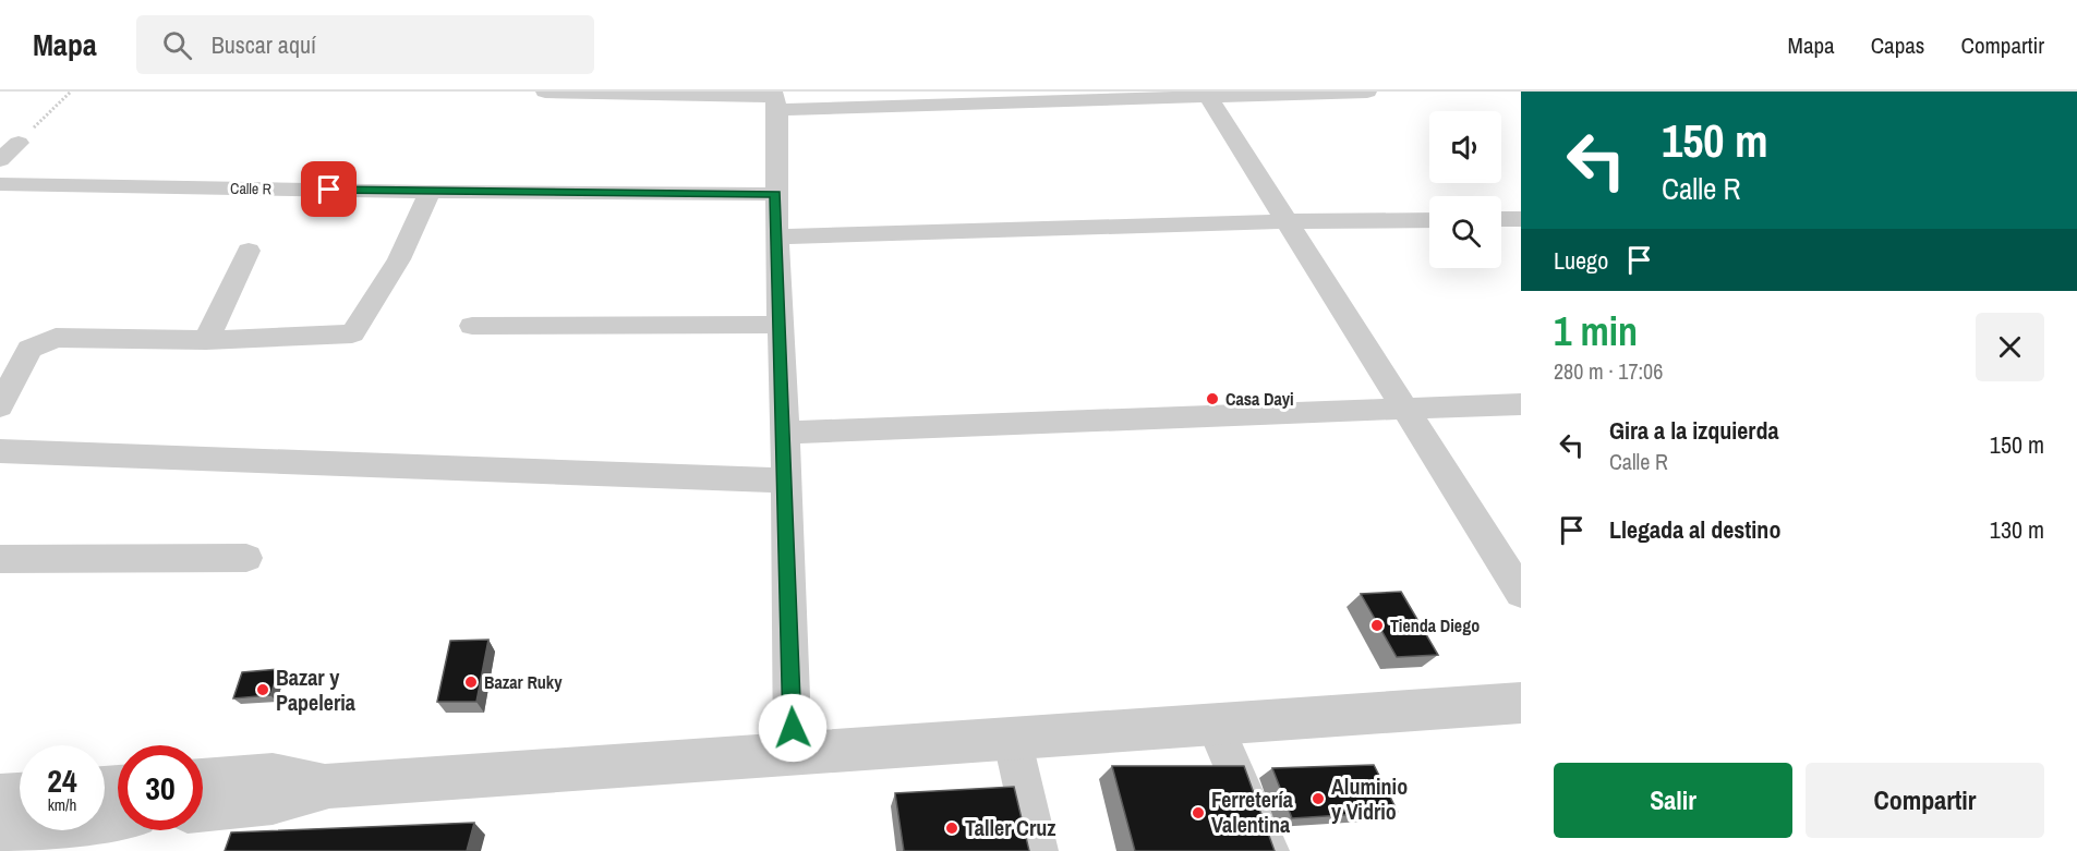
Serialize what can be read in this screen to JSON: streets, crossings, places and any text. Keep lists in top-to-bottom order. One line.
{"streets":{"street":["Calle R"]},"places":["Casa Dayi","Tienda Diego","Bazar Ruky","Bazar y Papeleria","Aluminio y Vidrio","Ferretería Valentina","Taller Cruz"],"page":{"header":"Mapa","search":"Buscar aquí","nav":["Mapa","Capas","Compartir"],"turn":["150 m","Calle R"],"then":"Luego","heading":["1 min","280 m · 17:06"],"list":[{"name":"Gira a la izquierda","note":"Calle R","value":"150 m"},{"name":"Llegada al destino","value":"130 m"}],"speed":"24 km/h","limit":"30","buttons":["Salir","Compartir"]}}
